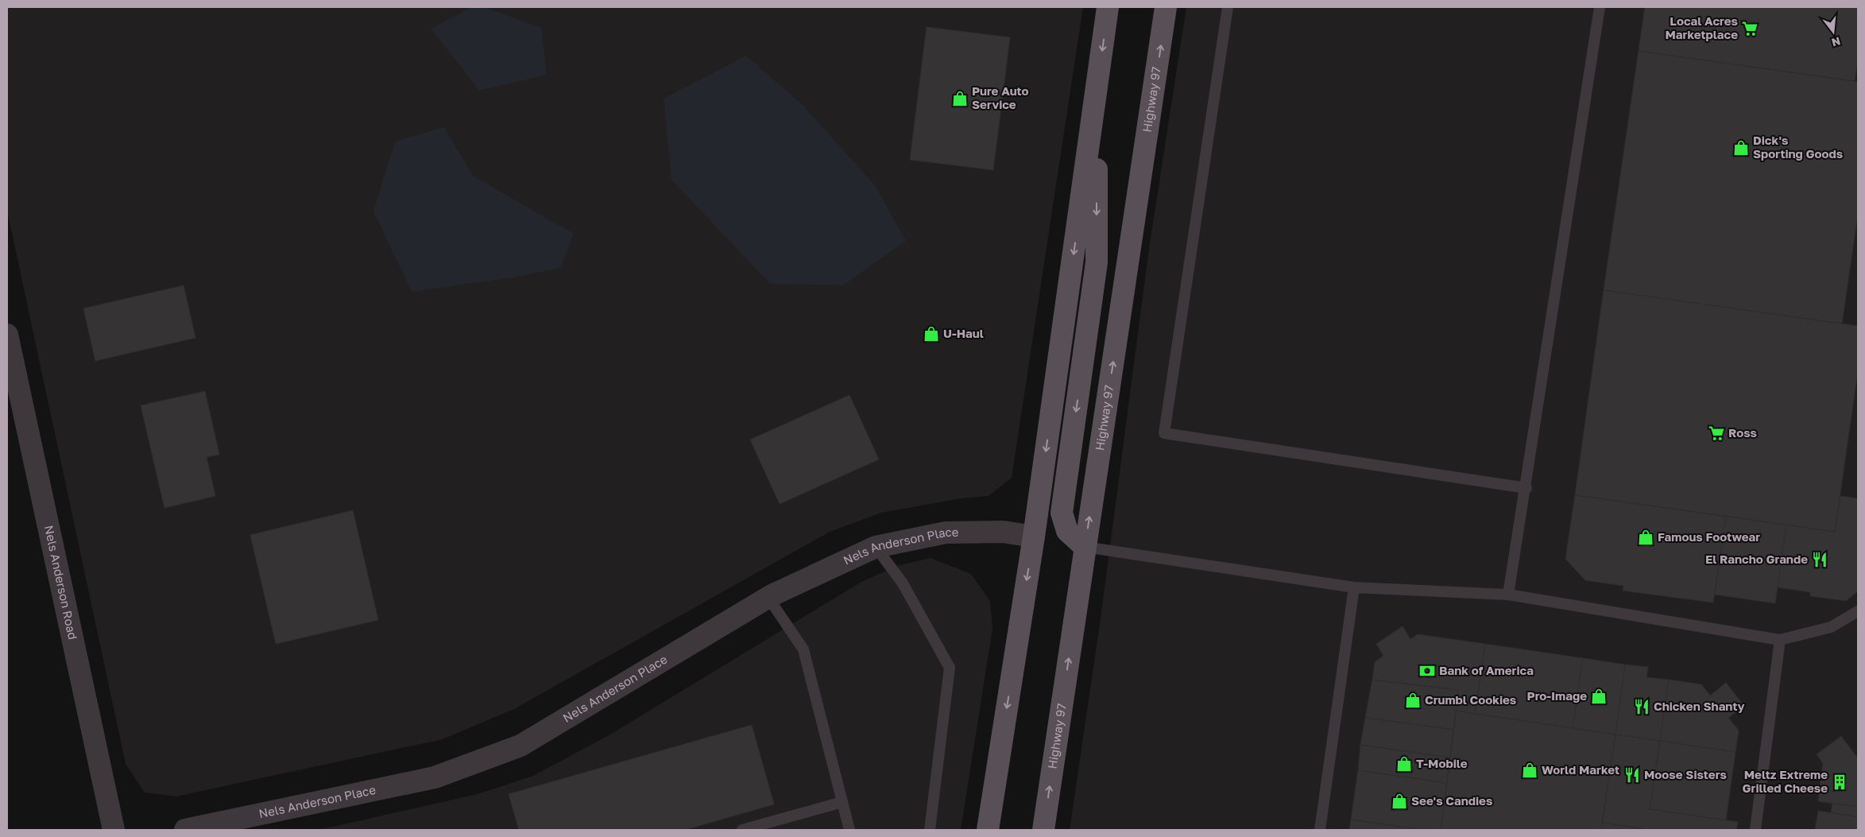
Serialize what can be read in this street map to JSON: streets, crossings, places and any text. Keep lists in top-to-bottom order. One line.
{"streets":{"main road":["Highway 97"],"street":["Nels Anderson Place","Nels Anderson Road"]},"places":{"supermarket":["Local Acres Marketplace","Ross"],"shop":["Pure Auto Service","Dick's Sporting Goods","U-Haul","Famous Footwear","Pro-Image","Crumbl Cookies","T-Mobile","World Market","See's Candies"],"restaurant":["El Rancho Grande","Chicken Shanty","Moose Sisters"],"bank":["Bank of America"],"building":["Meltz Extreme Grilled Cheese"]},"north":"bottom"}
